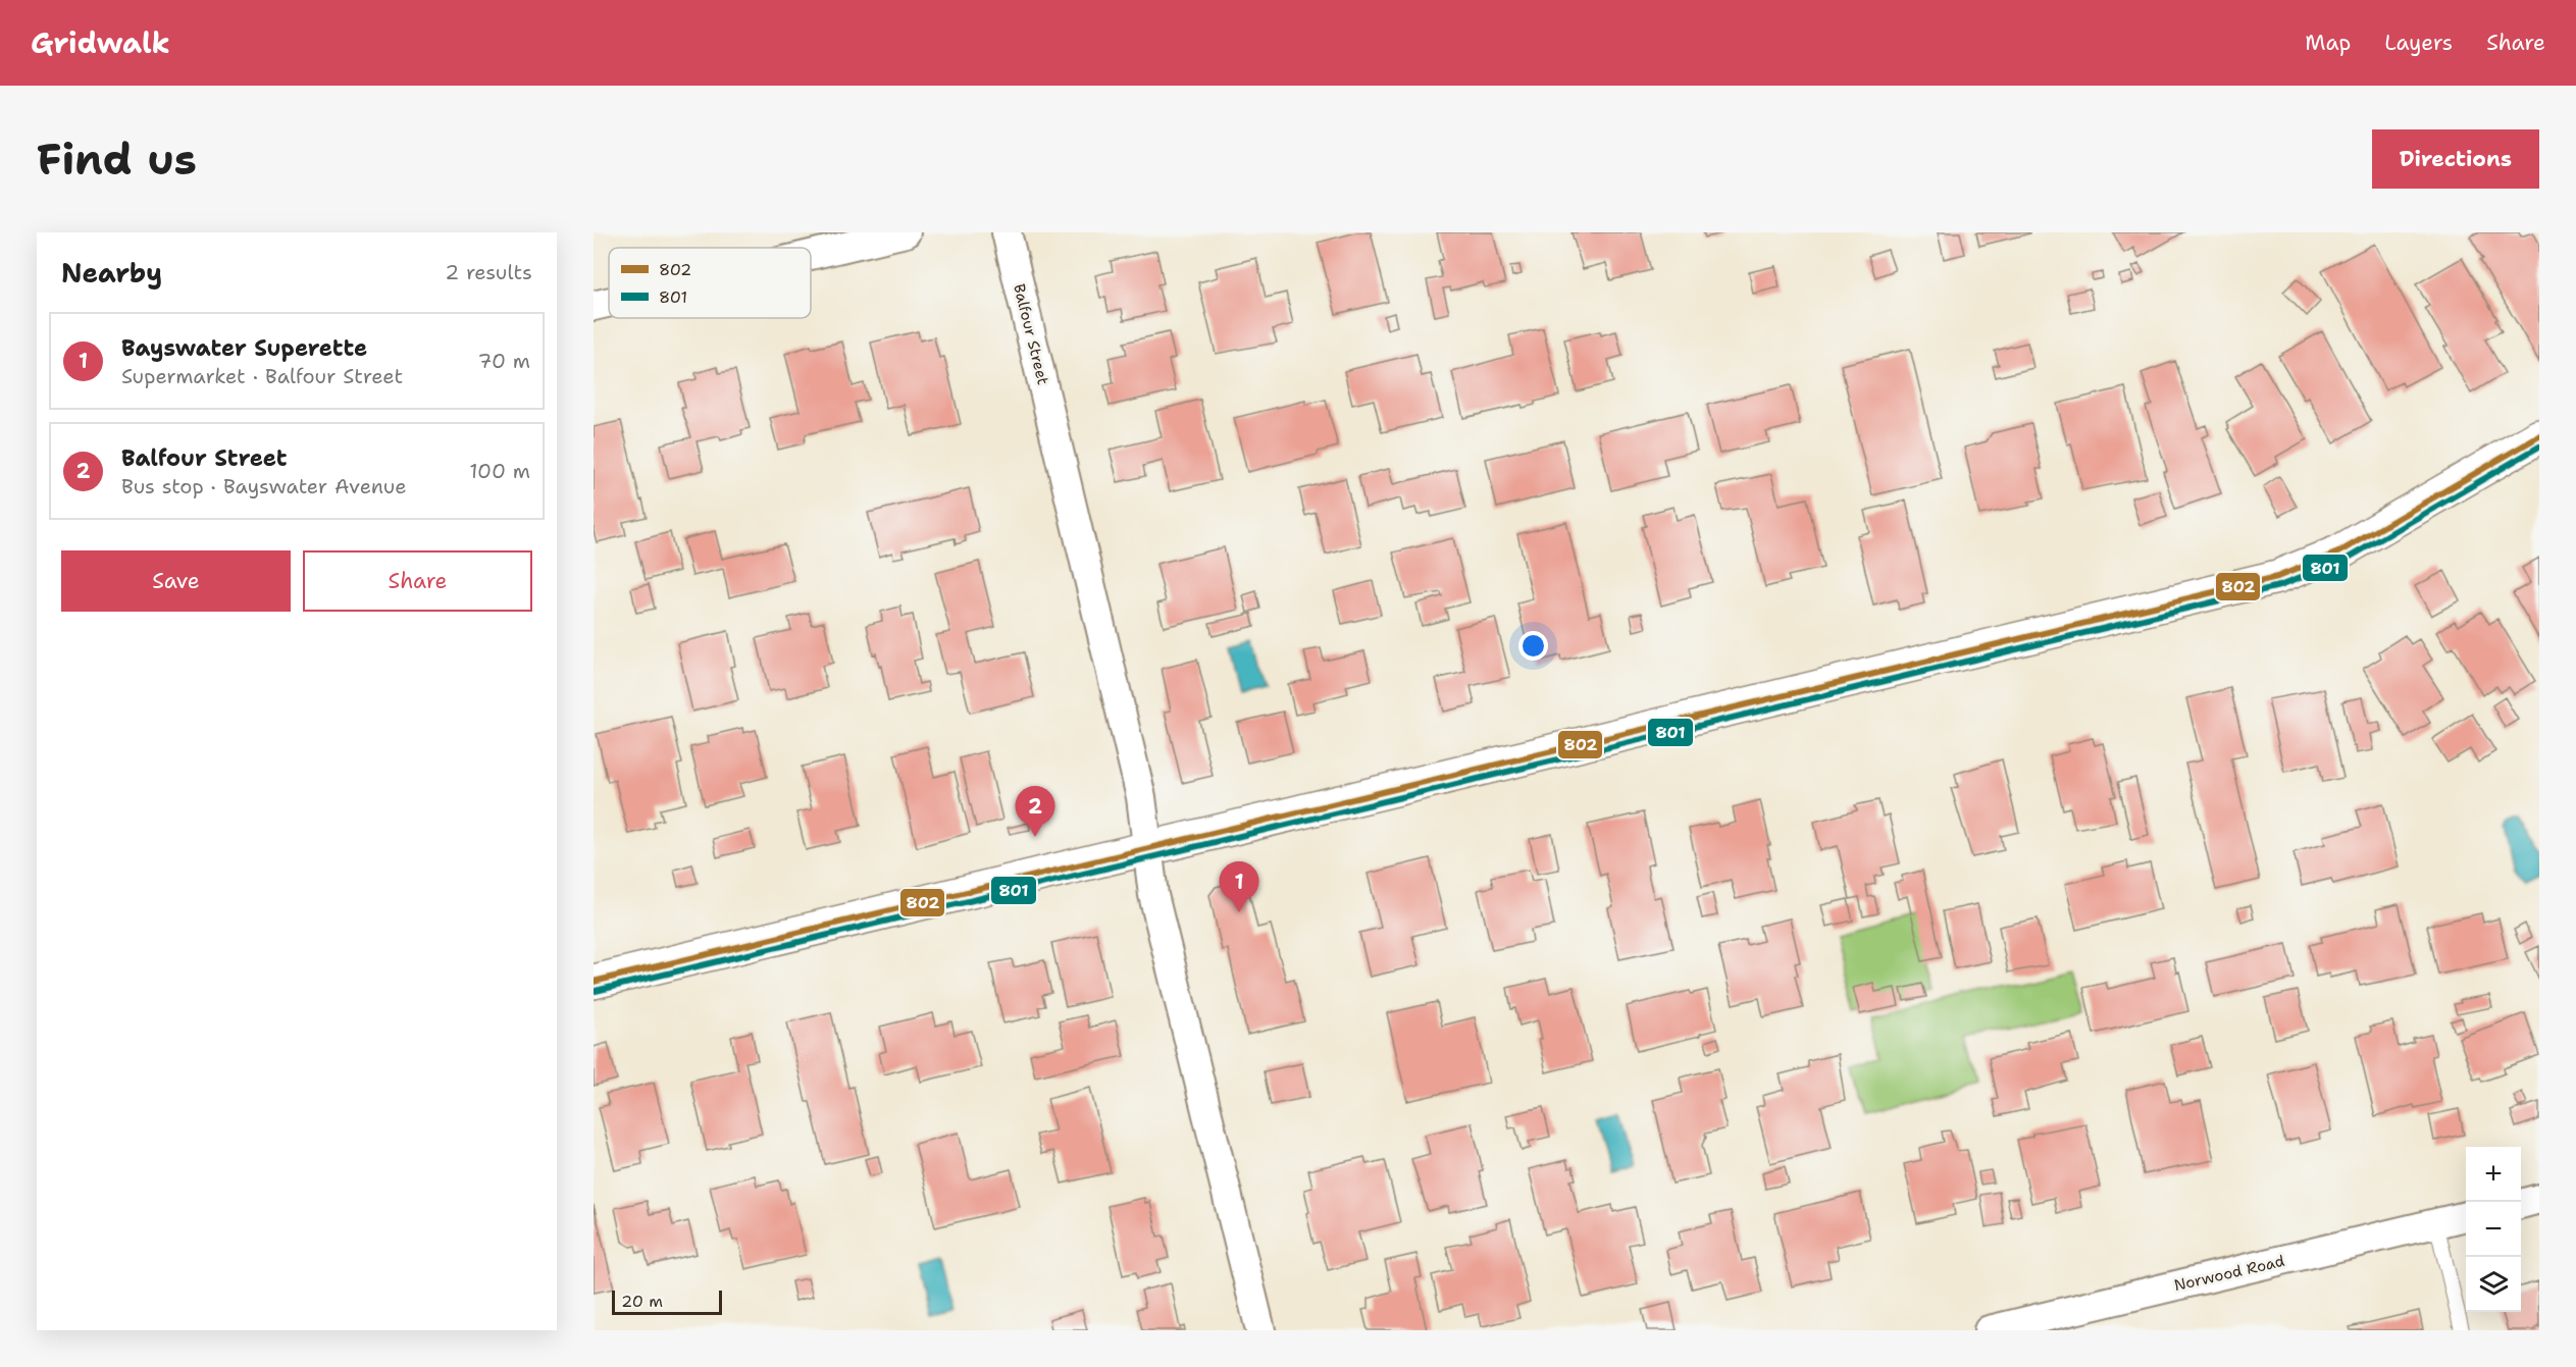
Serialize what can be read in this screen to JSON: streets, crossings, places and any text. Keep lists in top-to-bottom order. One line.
{"streets":{"street":["Balfour Street","Norwood Road"]},"lines":["transit line 802","transit line 801"],"legend":["802","801"],"scale_bar":"20 m","page":{"header":"Gridwalk","nav":["Map","Layers","Share"],"buttons":["Directions",["Save","Share"]],"title":"Find us","heading":["Nearby","2 results"],"list":[{"mark":"1","name":"Bayswater Superette","note":"Supermarket · Balfour Street","value":"70 m"},{"mark":"2","name":"Balfour Street","note":"Bus stop · Bayswater Avenue","value":"100 m"}],"pins":["2","1"],"map_buttons":["+","−"],"scale":"20 m"}}
